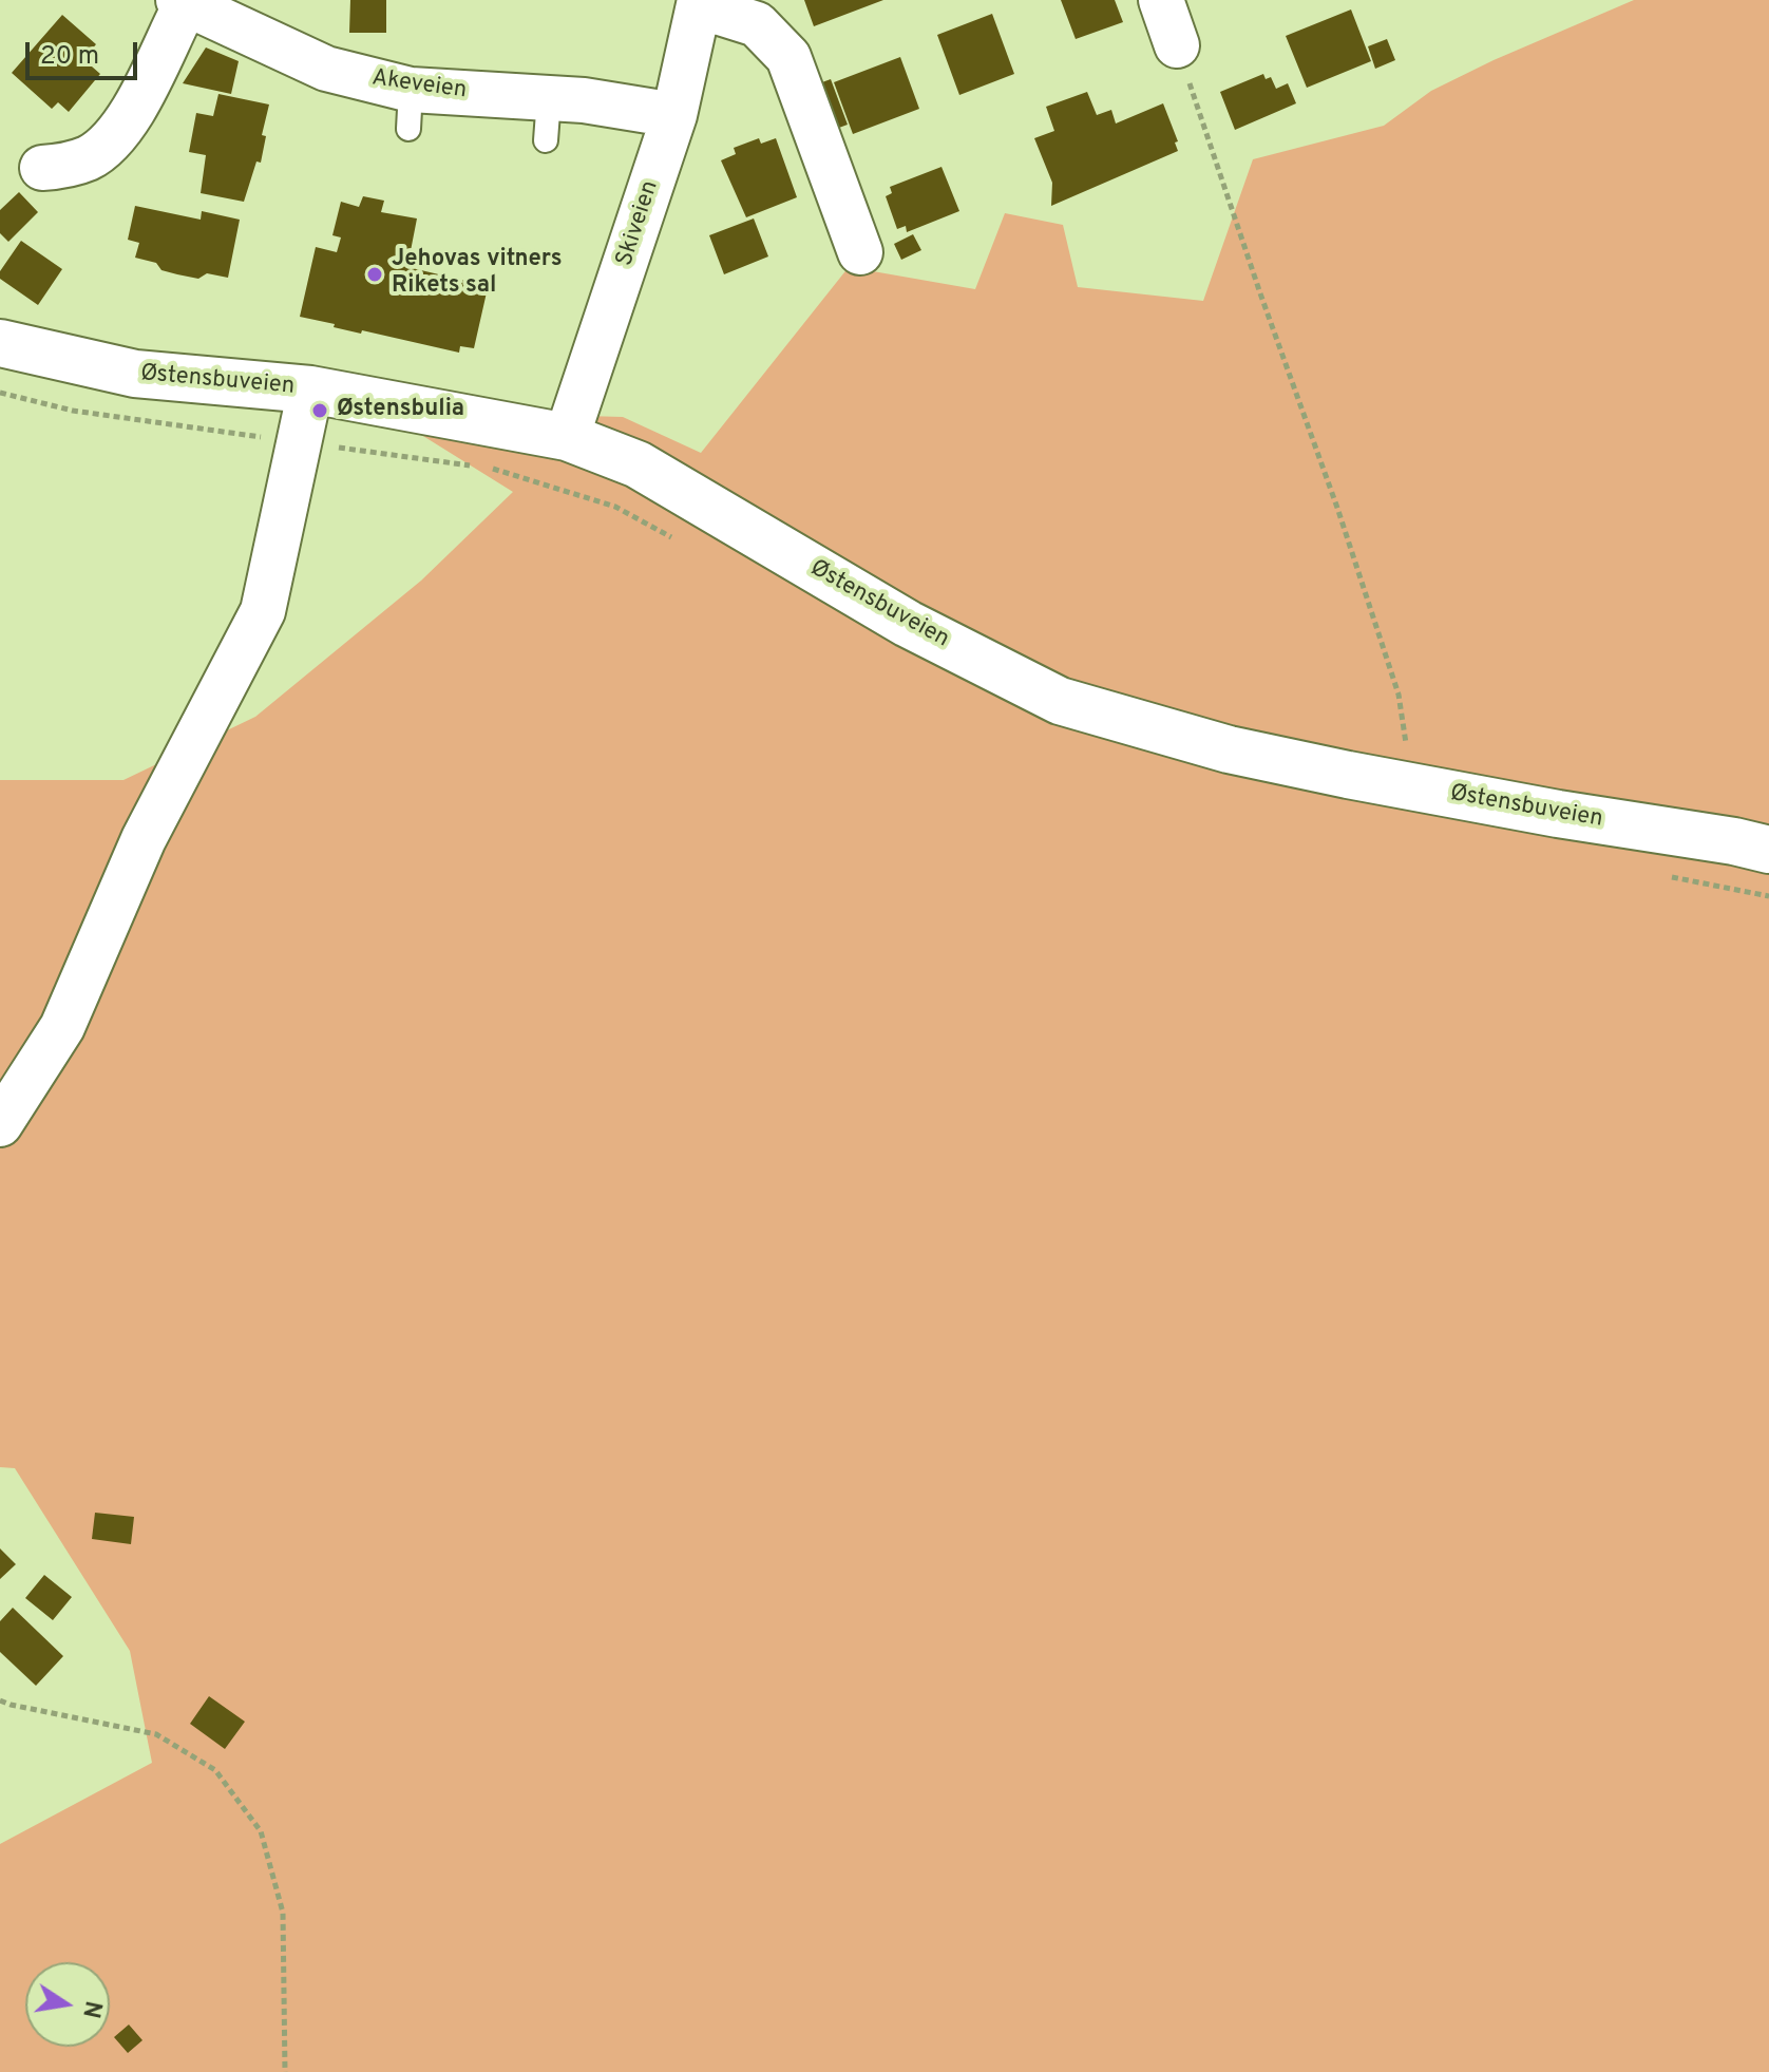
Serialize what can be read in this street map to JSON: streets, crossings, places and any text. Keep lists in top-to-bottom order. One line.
{"streets":{"main road":["Østensbuveien"],"street":["Akeveien","Skiveien"]},"crossings":[["Akeveien","Skiveien"],["Skiveien","Østensbuveien"]],"places":["Jehovas vitners Rikets sal","Østensbulia"],"scale_bar":"20 m","north":"right"}
